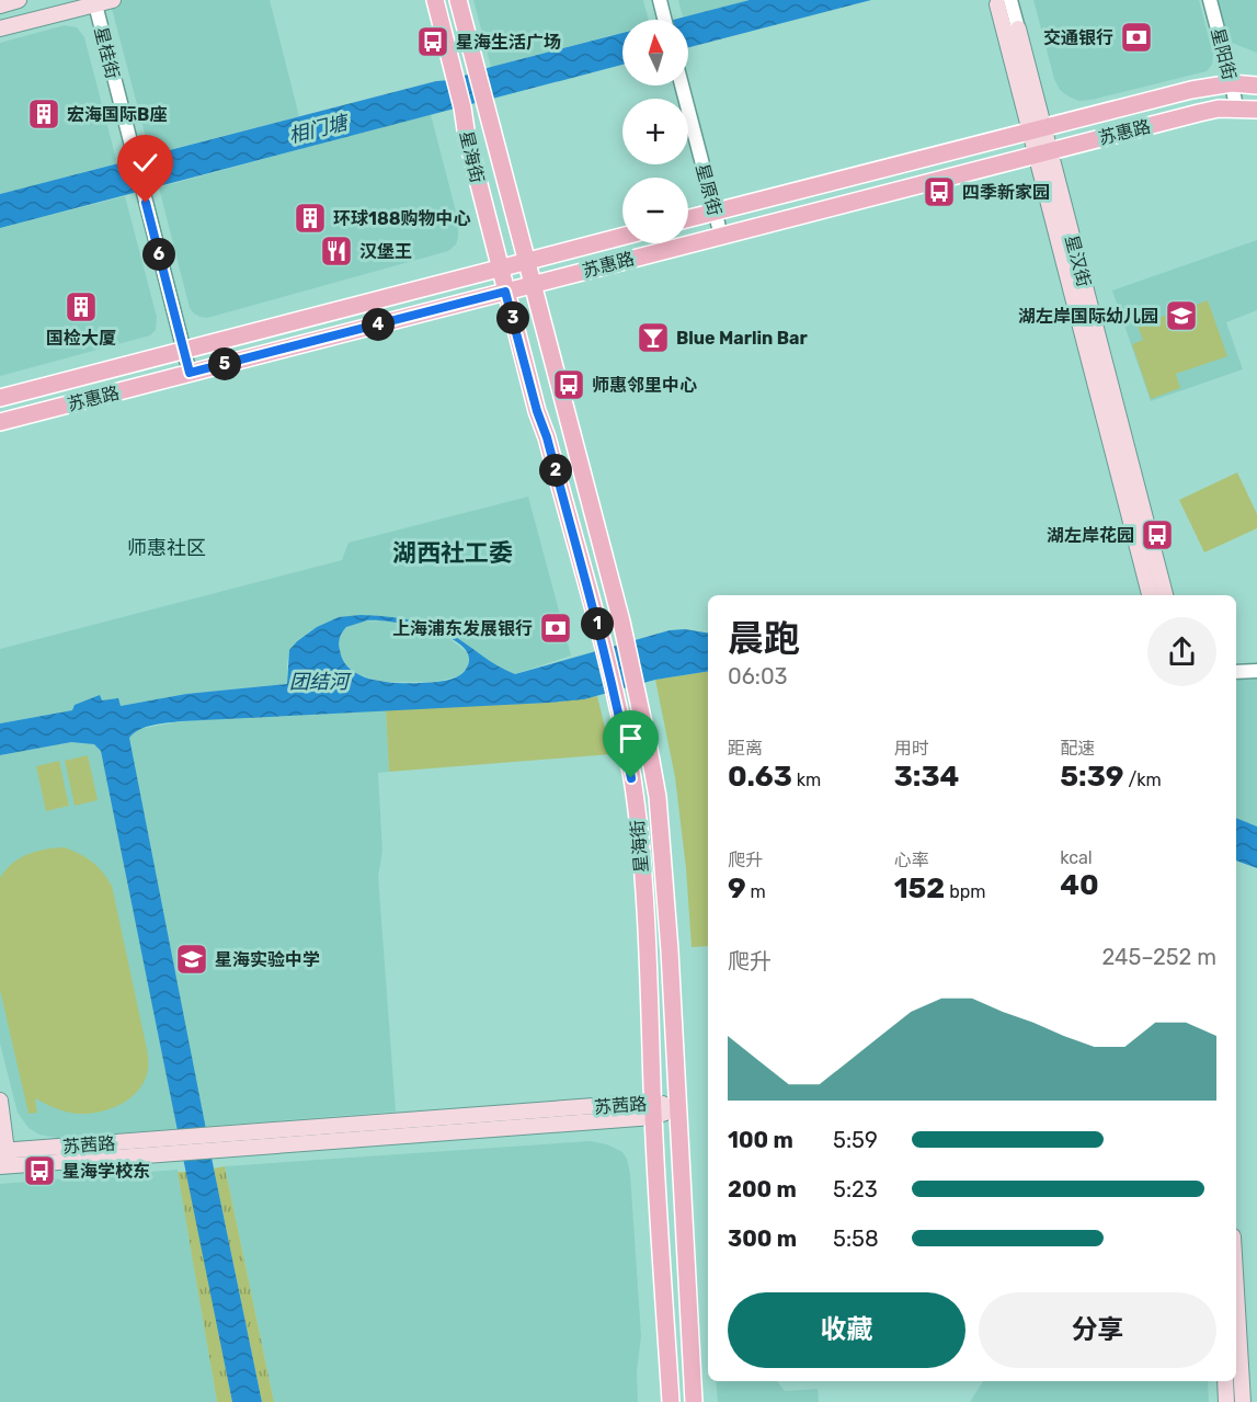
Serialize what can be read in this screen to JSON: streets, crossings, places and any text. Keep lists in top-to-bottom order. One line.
{"streets":{"main road":["苏惠路","星海街","星汉街","苏茜路"],"street":["星桂街","星阳街","星原街"]},"crossings":[["星桂街","苏惠路"],["星阳街","苏惠路"],["苏惠路","星海街"],["苏惠路","星原街"],["苏惠路","星汉街"],["星海街","苏茜路"]],"districts":["师惠社区","湖西社工委"],"water":["相门塘","团结河"],"places":{"bank":["交通银行","上海浦东发展银行"],"bus stop":["星海生活广场","四季新家园","师惠邻里中心","湖左岸花园","星海学校东"],"building":["宏海国际B座","环球188购物中心","国检大厦"],"restaurant":["汉堡王"],"school or university":["湖左岸国际幼儿园","星海实验中学"],"bar":["Blue Marlin Bar"]},"north":"top","page":{"map_buttons":["+","−"],"pins":["6","3","4","5","2","1"],"heading":["晨跑","06:03"],"stats":[["距离","0.63 km"],["用时","3:34"],["配速","5:39 /km"],["爬升","9 m"],["心率","152 bpm"],["kcal","40"]],"chart":["爬升","245–252 m"],"list":[{"name":"100 m","note":"5:59"},{"name":"200 m","note":"5:23"},{"name":"300 m","note":"5:58"}],"buttons":["收藏","分享"]}}
